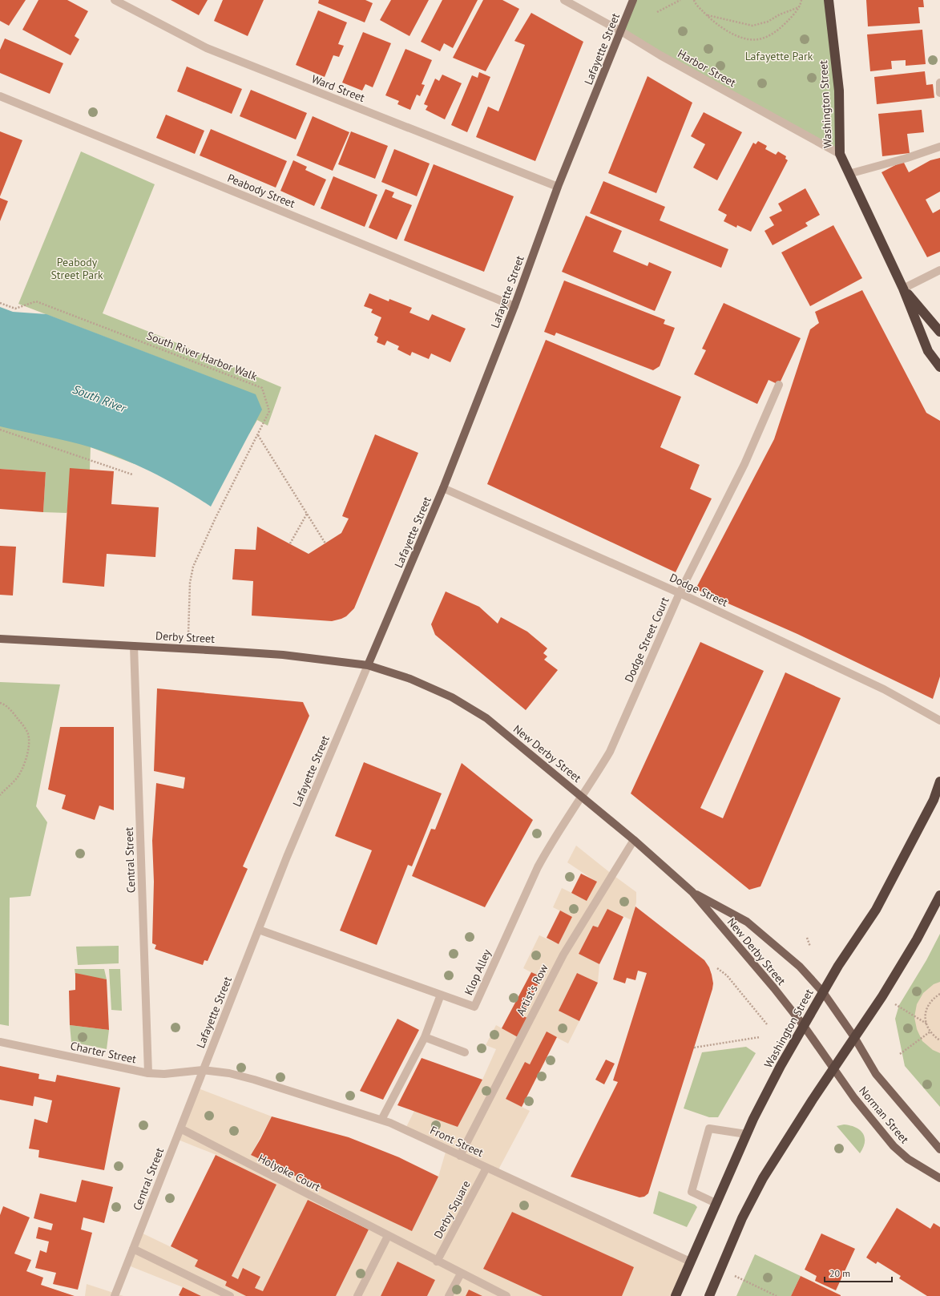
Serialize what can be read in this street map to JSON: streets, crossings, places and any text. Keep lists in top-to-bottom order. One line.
{"streets":{"highway":["Washington Street"],"main road":["Lafayette Street","Derby Street","New Derby Street","Norman Street"],"street":["Harbor Street","Ward Street","Peabody Street","Dodge Street","Dodge Street Court","Central Street","Klop Alley","Artist's Row","Charter Street","Front Street","Holyoke Court","Derby Square"],"path":["South River Harbor Walk"]},"crossings":[["Lafayette Street","Harbor Street"],["Lafayette Street","Ward Street"],["Lafayette Street","Peabody Street"],["Lafayette Street","Dodge Street"],["Lafayette Street","Derby Street"],["Lafayette Street","New Derby Street"],["Lafayette Street","Central Street"],["Lafayette Street","Klop Alley"],["Lafayette Street","Charter Street"],["Lafayette Street","Front Street"],["Harbor Street","Washington Street"],["Washington Street","New Derby Street"],["Washington Street","Front Street"],["South River Harbor Walk","Derby Street"],["Dodge Street","Dodge Street Court"],["Derby Street","New Derby Street"],["Derby Street","Central Street"],["Dodge Street Court","New Derby Street"],["Dodge Street Court","Klop Alley"],["New Derby Street","Klop Alley"],["New Derby Street","Artist's Row"],["New Derby Street","Norman Street"],["Central Street","Charter Street"],["Central Street","Front Street"],["Central Street","Holyoke Court"],["Artist's Row","Front Street"],["Charter Street","Front Street"],["Front Street","Derby Square"]],"water":["South River"],"parks":["Lafayette Park","Peabody Street Park"],"scale_bar":"20 m"}
